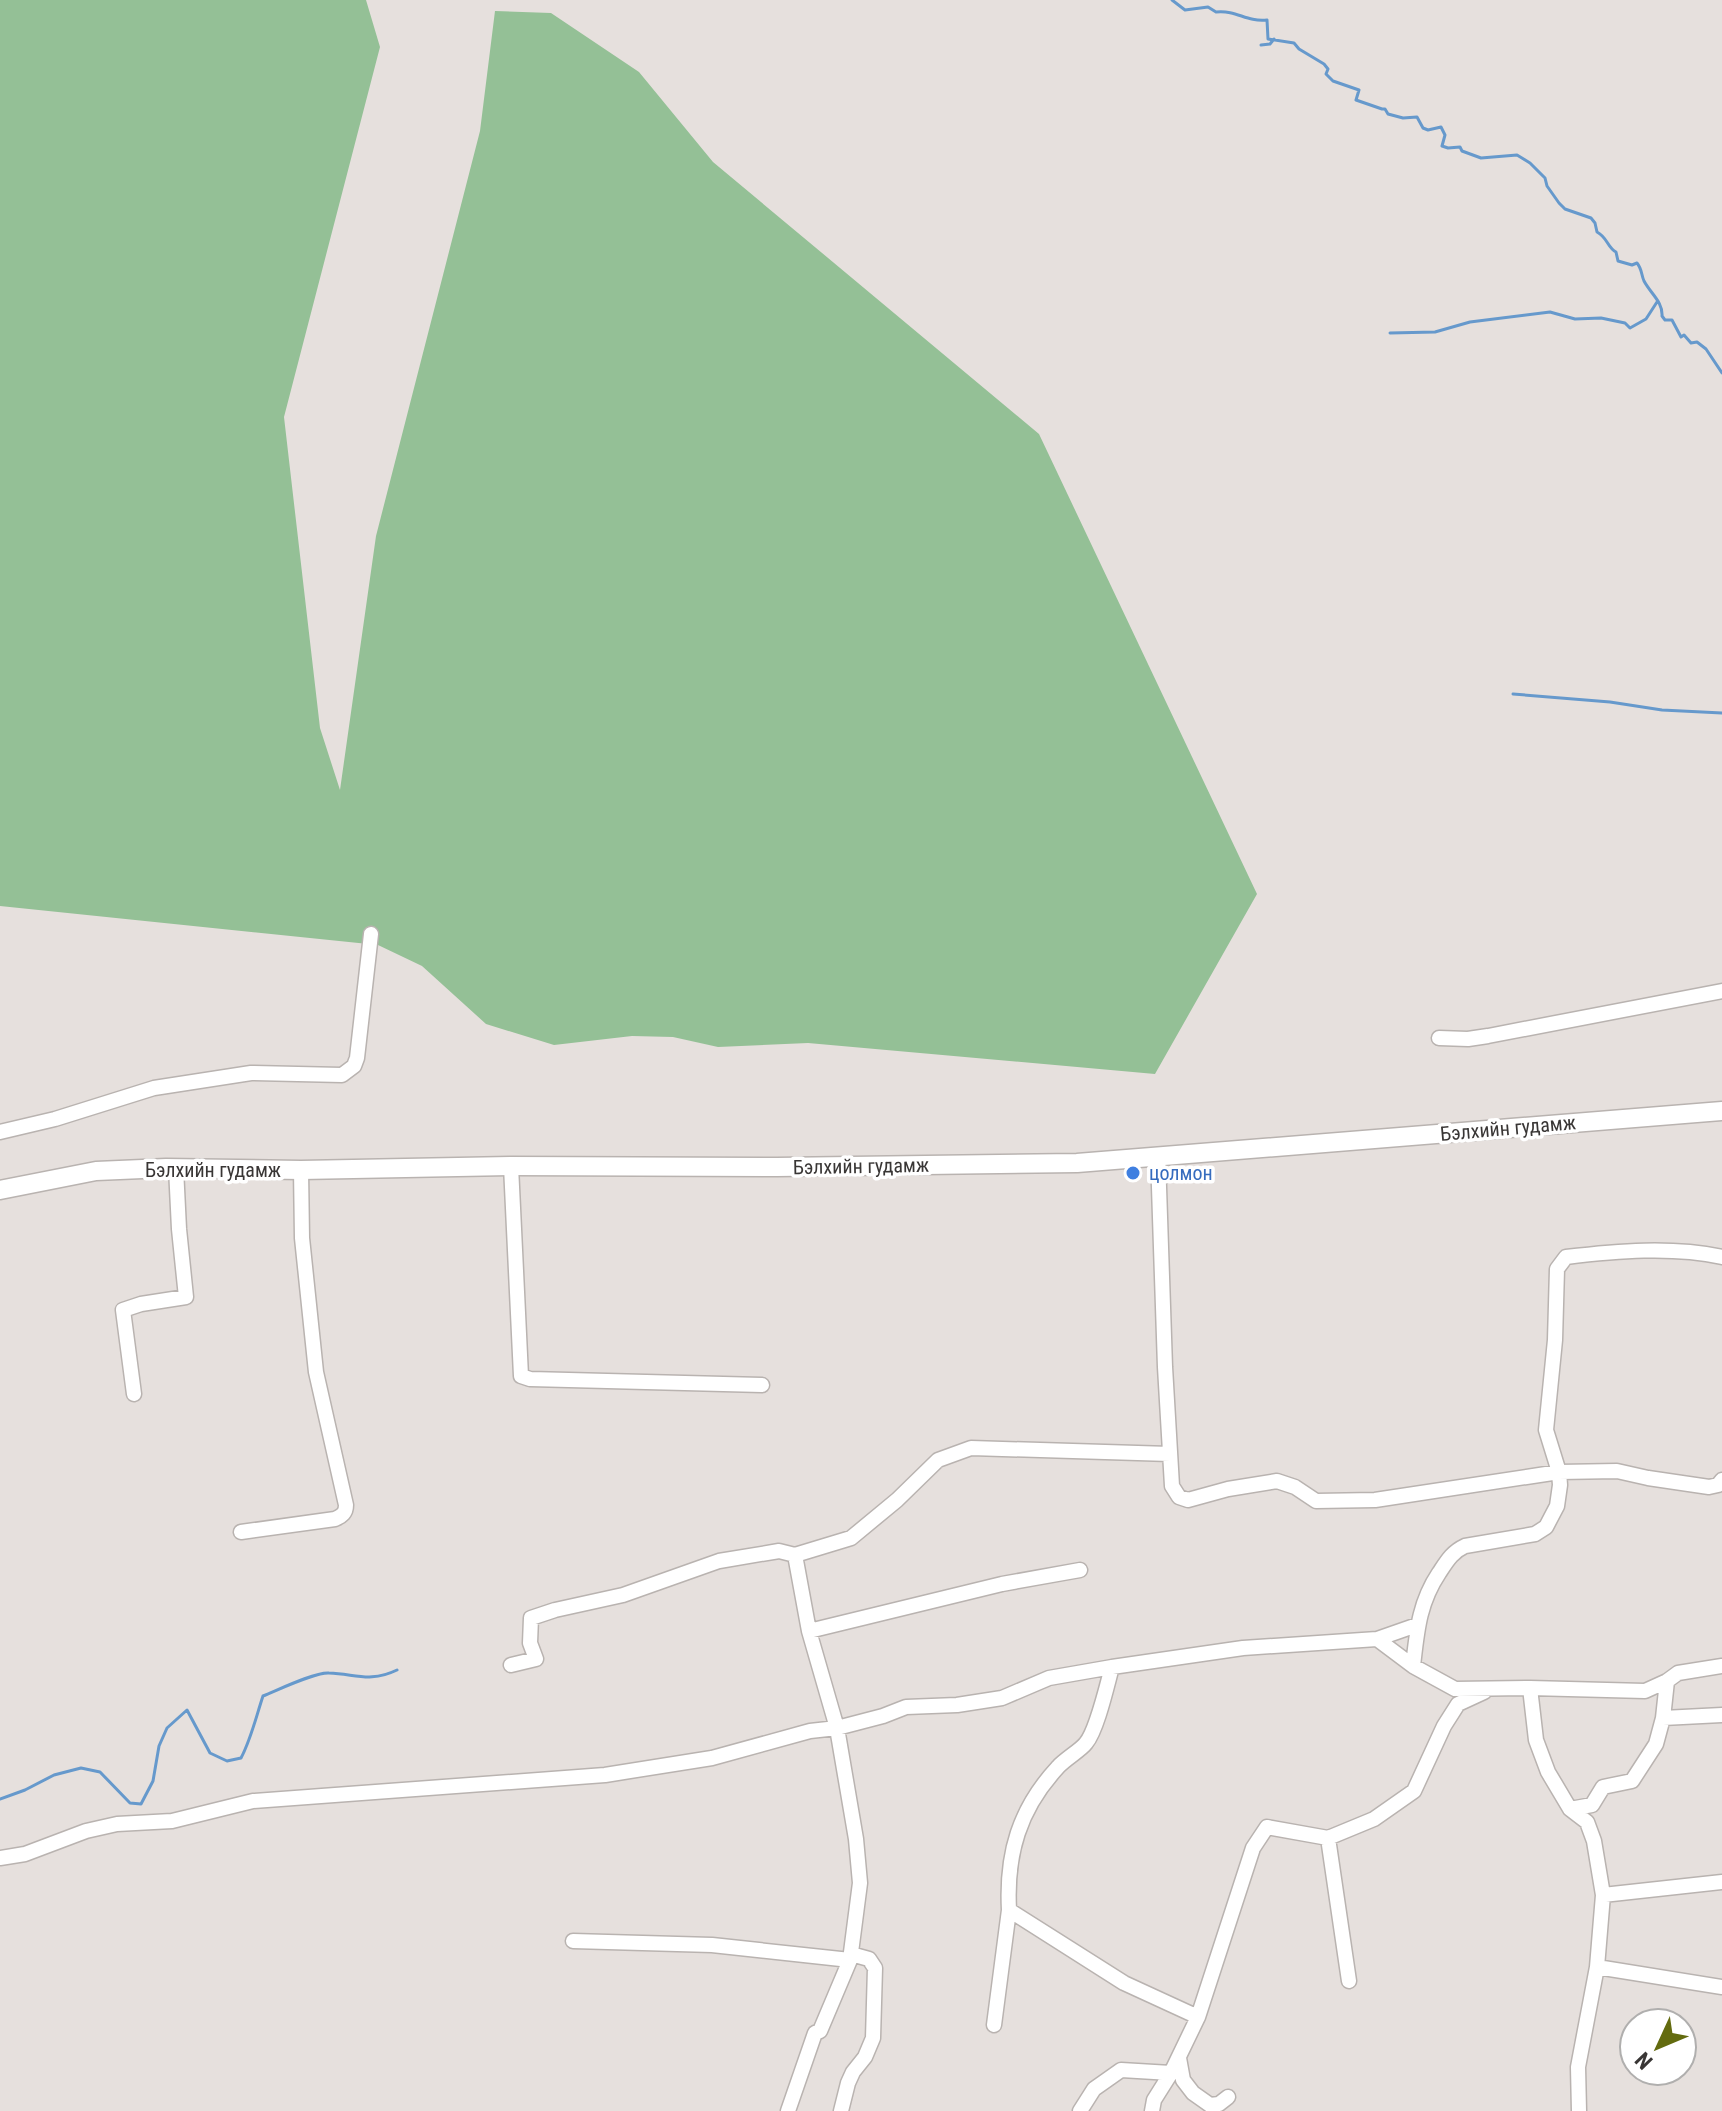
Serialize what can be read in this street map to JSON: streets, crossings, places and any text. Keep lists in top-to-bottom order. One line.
{"streets":{"main road":["Бэлхийн гудамж"]},"places":["цолмон"],"north":"bottom left"}
